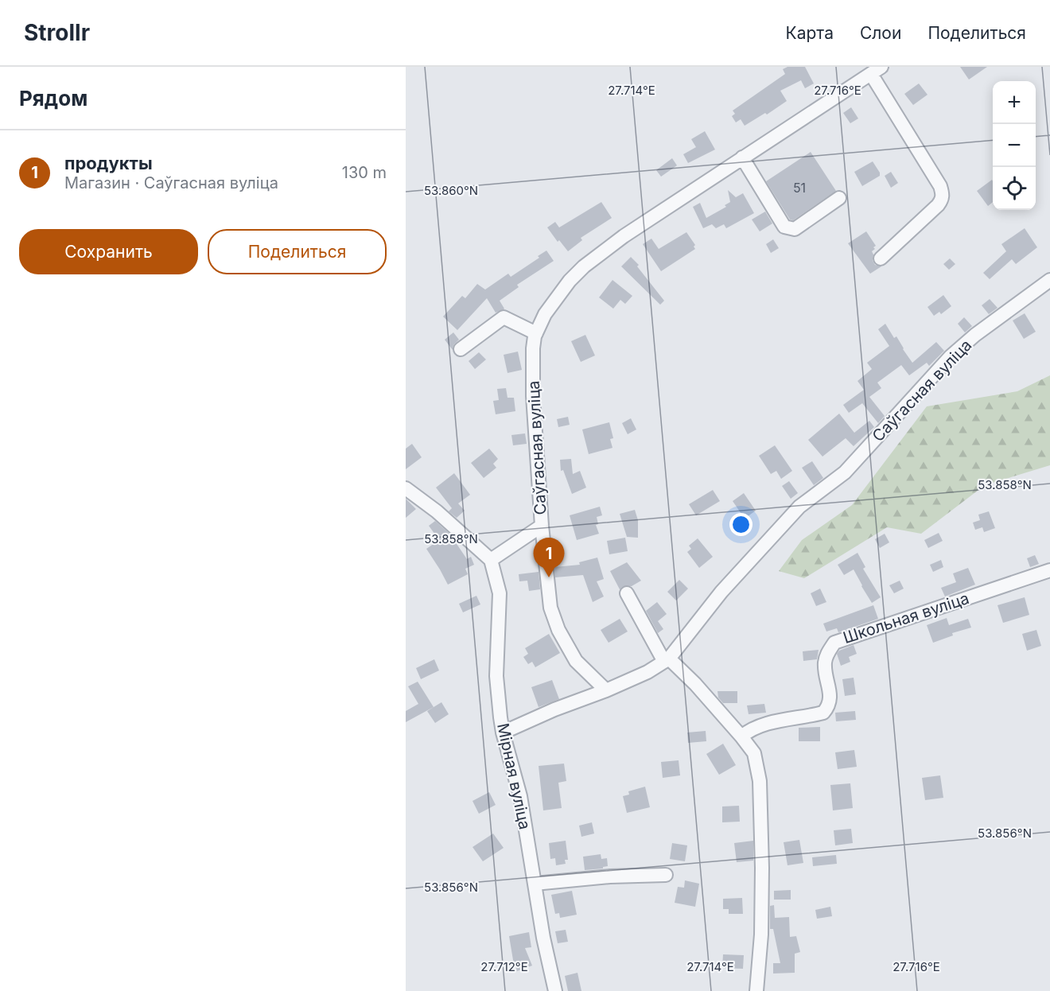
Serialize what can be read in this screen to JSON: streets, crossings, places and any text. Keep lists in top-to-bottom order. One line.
{"streets":{"street":["Саўгасная вуліца","Школьная вуліца","Мірная вуліца"]},"house_numbers":["51"],"page":{"header":"Strollr","nav":["Карта","Слои","Поделиться"],"heading":"Рядом","map_buttons":["+","−"],"list":[{"mark":"1","name":"продукты","note":"Магазин · Саўгасная вуліца","value":"130 m"}],"buttons":["Сохранить","Поделиться"],"pins":"1"},"coordinates":["27.714°E","27.716°E","53.860°N","53.858°N","53.856°N","27.712°E"]}
